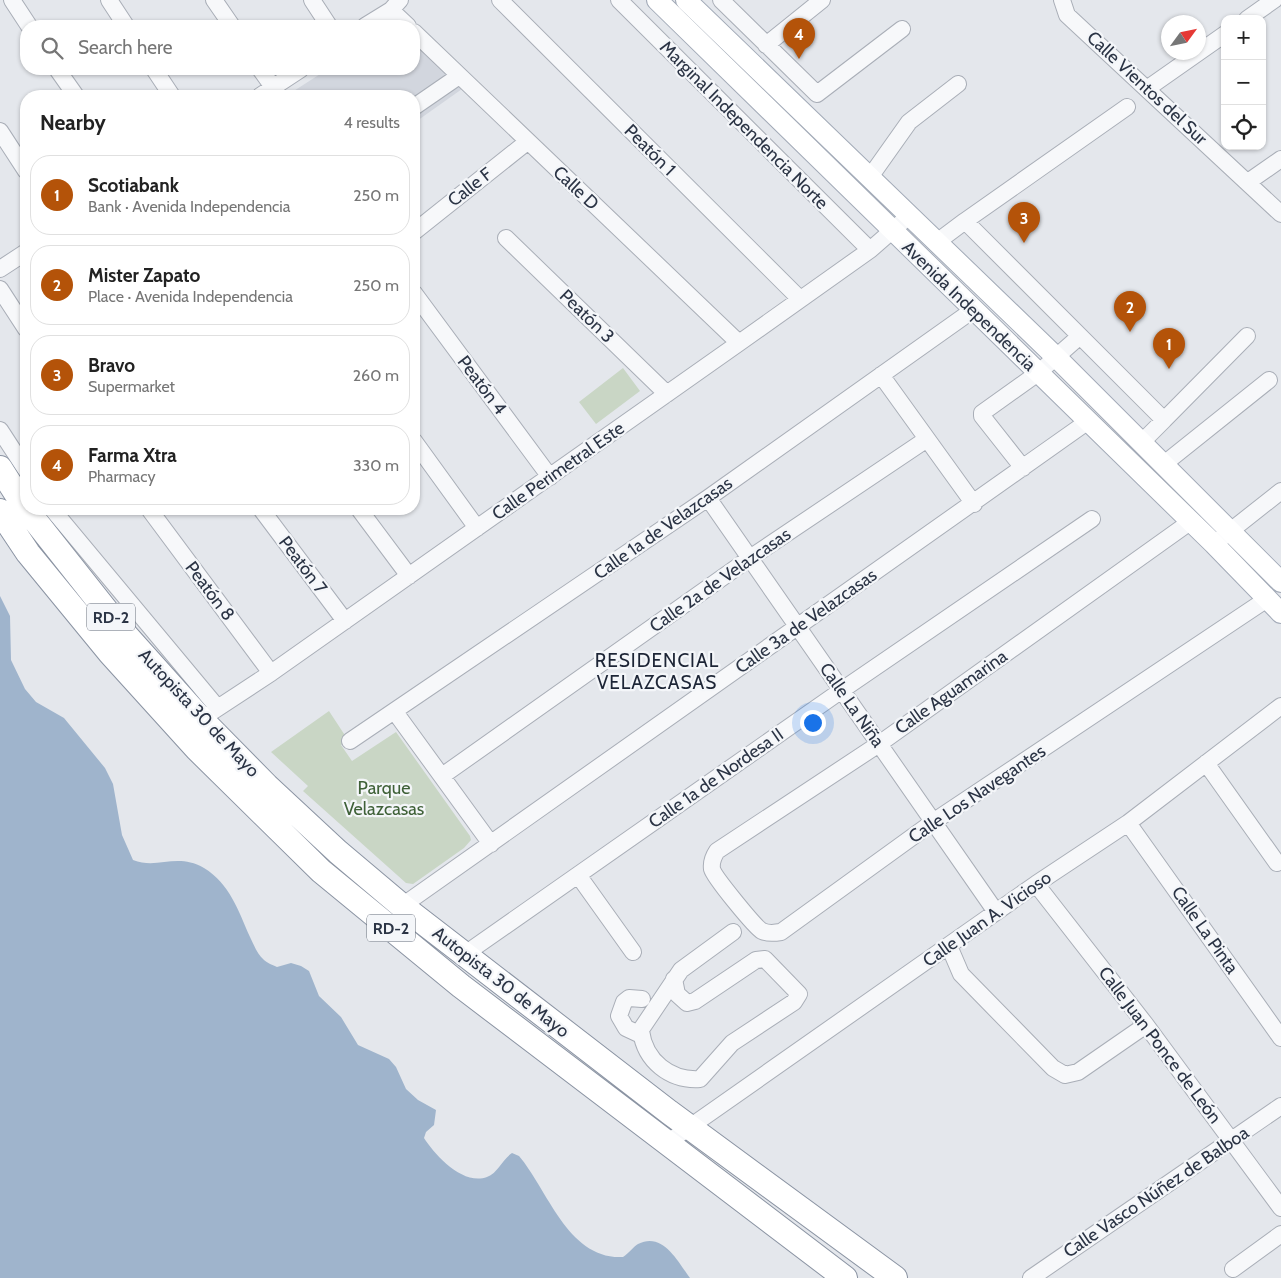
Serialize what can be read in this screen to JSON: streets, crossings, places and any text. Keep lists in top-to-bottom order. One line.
{"streets":{"highway":["RD-2","Autopista 30 de Mayo"],"main road":["Avenida Independencia"],"street":["Calle Vientos del Sur","Marginal Independencia Norte","Peatón 1","Calle F","Calle D","Peatón 3","Peatón 4","Calle Perimetral Este","Calle 1a de Velazcasas","Peatón 7","Calle 2a de Velazcasas","Peatón 8","Calle 3a de Velazcasas","Calle Aguamarina","Calle La Niña","Calle 1a de Nordesa II","Calle Los Navegantes","Calle Juan A. Vicioso","Calle La Pinta","Calle Juan Ponce de León","Calle Vasco Núñez de Balboa"]},"crossings":[["Marginal Independencia Norte","Calle Perimetral Este"],["Peatón 1","Calle Perimetral Este"],["Calle F","Calle D"],["Calle D","Calle Perimetral Este"],["Avenida Independencia","Calle Perimetral Este"],["Avenida Independencia","Calle 1a de Velazcasas"],["Avenida Independencia","Calle 3a de Velazcasas"],["Avenida Independencia","Calle Aguamarina"],["Avenida Independencia","Calle Los Navegantes"],["Peatón 3","Calle Perimetral Este"],["Peatón 4","Calle Perimetral Este"],["Calle Perimetral Este","Peatón 7"],["Calle Perimetral Este","Peatón 8"],["Calle Perimetral Este","Autopista 30 de Mayo"],["Calle 1a de Velazcasas","Calle La Niña"],["Calle 2a de Velazcasas","Calle La Niña"],["Calle 3a de Velazcasas","Calle La Niña"],["Calle 3a de Velazcasas","Autopista 30 de Mayo"],["Calle Aguamarina","Calle La Niña"],["Calle Aguamarina","Calle Los Navegantes"],["Calle La Niña","Calle 1a de Nordesa II"],["Calle La Niña","Calle Los Navegantes"],["Calle La Niña","Calle Juan A. Vicioso"],["Autopista 30 de Mayo","Calle 1a de Nordesa II"],["Autopista 30 de Mayo","Calle Juan A. Vicioso"],["Calle Juan A. Vicioso","Calle La Pinta"],["Calle Juan A. Vicioso","Calle Juan Ponce de León"],["Calle Juan Ponce de León","Calle Vasco Núñez de Balboa"]],"districts":["RESIDENCIAL VELAZCASAS"],"parks":["Parque Velazcasas"],"north":"top right","page":{"map_buttons":["+","−"],"pins":["4","3","2","1"],"search":"Search here","heading":["Nearby","4 results"],"list":[{"mark":"1","name":"Scotiabank","note":"Bank · Avenida Independencia","value":"250 m"},{"mark":"2","name":"Mister Zapato","note":"Place · Avenida Independencia","value":"250 m"},{"mark":"3","name":"Bravo","note":"Supermarket","value":"260 m"},{"mark":"4","name":"Farma Xtra","note":"Pharmacy","value":"330 m"}]}}
